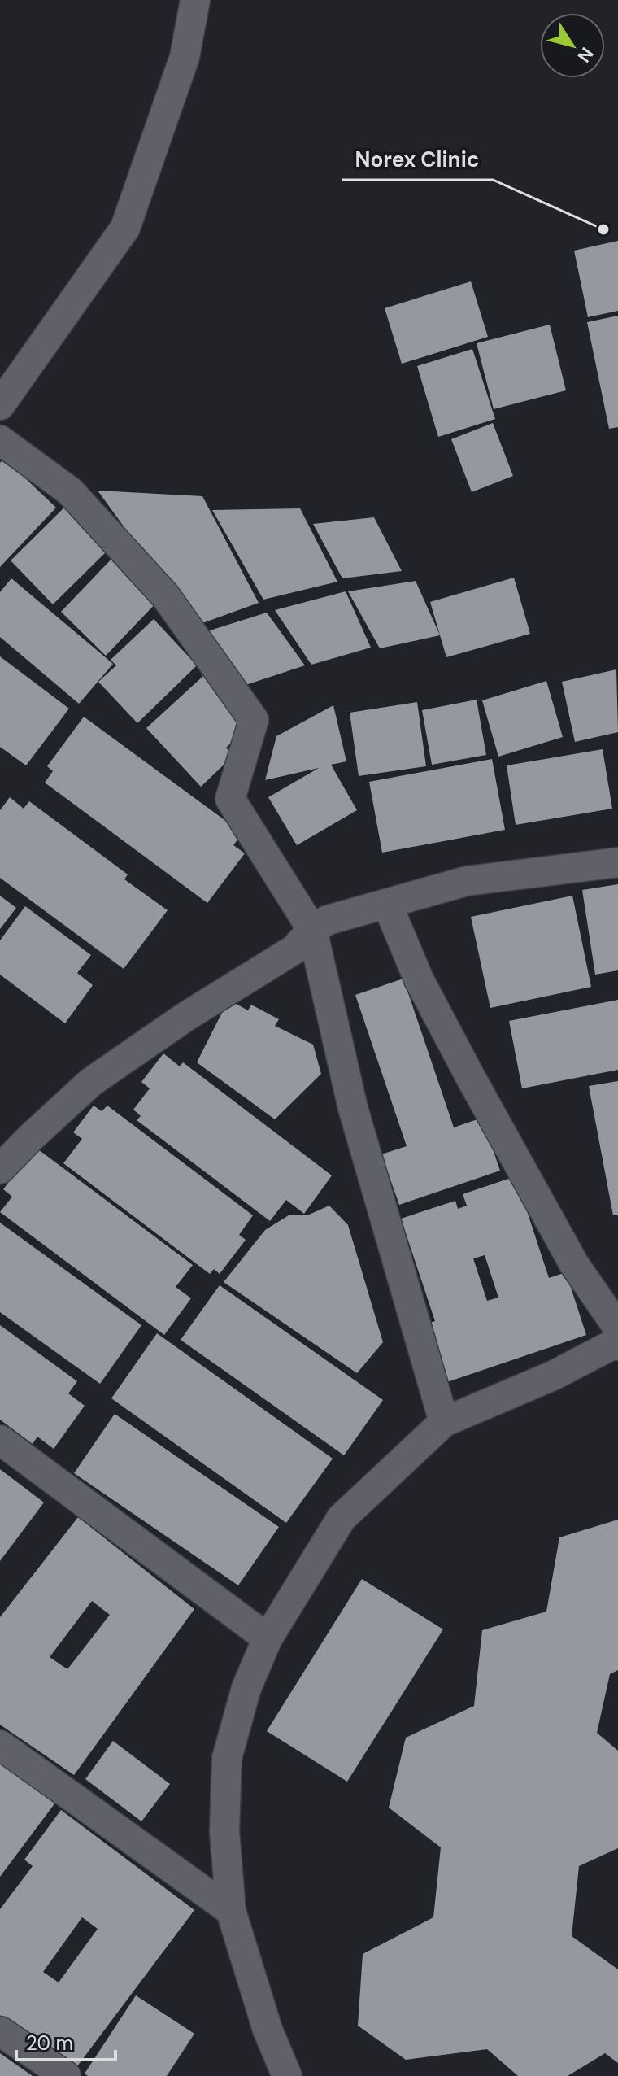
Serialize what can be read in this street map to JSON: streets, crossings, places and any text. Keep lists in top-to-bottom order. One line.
{"places":["Norex Clinic"],"scale_bar":"20 m","north":"bottom right"}
